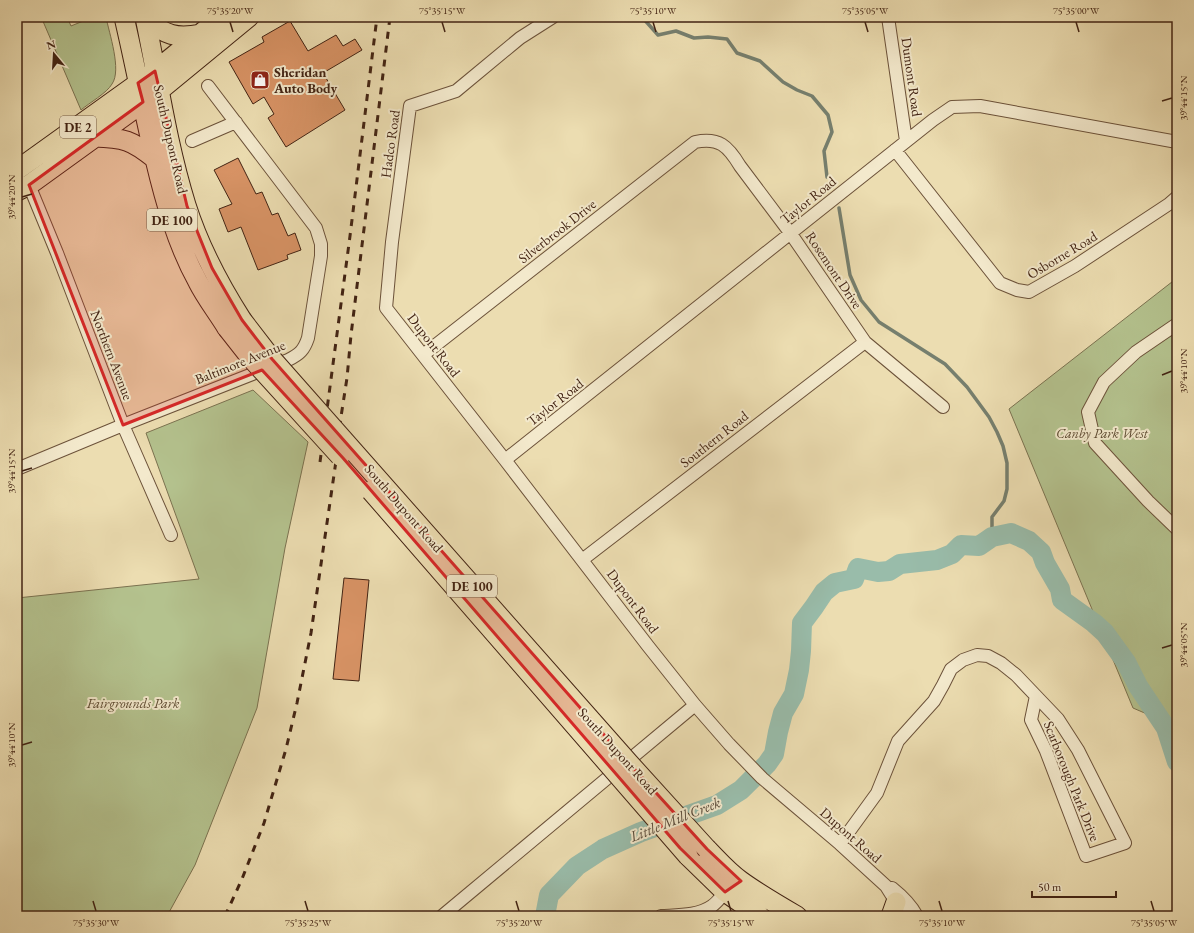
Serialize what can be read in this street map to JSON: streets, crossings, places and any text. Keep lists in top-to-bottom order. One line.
{"streets":{"main road":["DE 2","South Dupont Road","DE 100"],"street":["Dumont Road","Hadco Road","Taylor Road","Silverbrook Drive","Osborne Road","Rosemont Drive","Dupont Road","Northern Avenue","Baltimore Avenue","Southern Road","Scarborough Park Drive"]},"crossings":[["Dumont Road","Taylor Road"],["DE 2","South Dupont Road"],["DE 2","Northern Avenue"],["Hadco Road","Dupont Road"],["Taylor Road","Osborne Road"],["Taylor Road","Rosemont Drive"],["Taylor Road","Dupont Road"],["Silverbrook Drive","Rosemont Drive"],["Silverbrook Drive","Dupont Road"],["Rosemont Drive","Southern Road"],["Dupont Road","Southern Road"],["Dupont Road","Scarborough Park Drive"],["Northern Avenue","Baltimore Avenue"]],"water":["Little Mill Creek"],"parks":["Canby Park West","Fairgrounds Park"],"places":{"shop":["Sheridan Auto Body"]},"scale_bar":"50 m","north":"top","coordinates":["75°35'20\"W","75°35'15\"W","75°35'10\"W","75°35'05\"W","75°35'00\"W","39°44'15\"N","39°44'20\"N","39°44'10\"N","39°44'05\"N","75°35'30\"W","75°35'25\"W"]}
